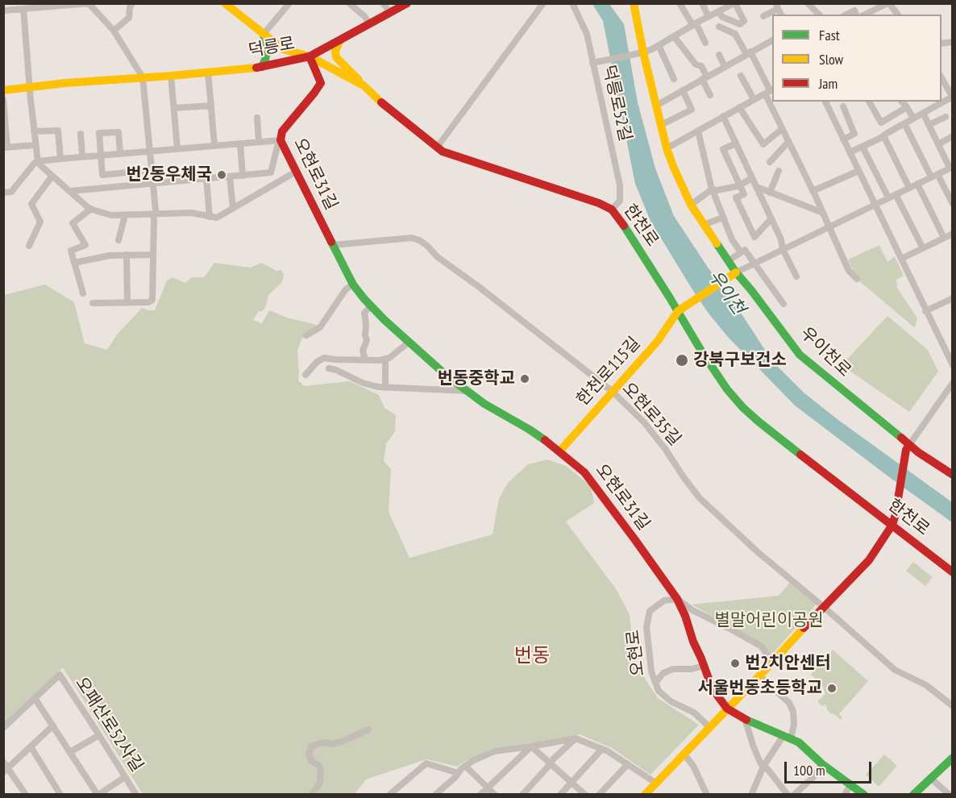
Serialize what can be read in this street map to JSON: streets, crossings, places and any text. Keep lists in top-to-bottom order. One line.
{"streets":{"street":["덕릉로","덕릉로52길","오현로31길","한천로","우이천로","한천로115길","오현로35길","오현로","오패산로52사길"]},"crossings":[["덕릉로","오현로31길"],["덕릉로","한천로"],["덕릉로52길","한천로"],["오현로31길","한천로"],["오현로31길","한천로115길"],["오현로31길","오현로35길"],["오현로31길","오현로"],["한천로","한천로115길"],["우이천로","한천로115길"],["한천로115길","오현로35길"]],"districts":["번동"],"water":["우이천"],"parks":["별말어린이공원"],"places":["번2동우체국","강북구보건소","번동중학교","번2치안센터","서울번동초등학교"],"legend":["Fast","Slow","Jam"],"scale_bar":"100 m"}
